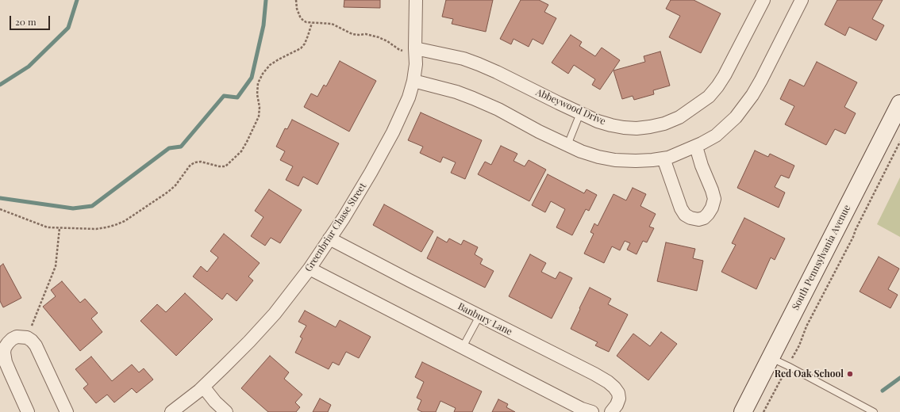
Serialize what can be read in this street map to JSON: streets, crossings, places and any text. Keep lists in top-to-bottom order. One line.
{"streets":{"main road":["South Pennsylvania Avenue"],"street":["Abbeywood Drive","Greenbriar Chase Street","Banbury Lane"]},"crossings":[["Abbeywood Drive","Greenbriar Chase Street"],["Greenbriar Chase Street","Banbury Lane"]],"places":["Red Oak School"],"scale_bar":"20 m"}
